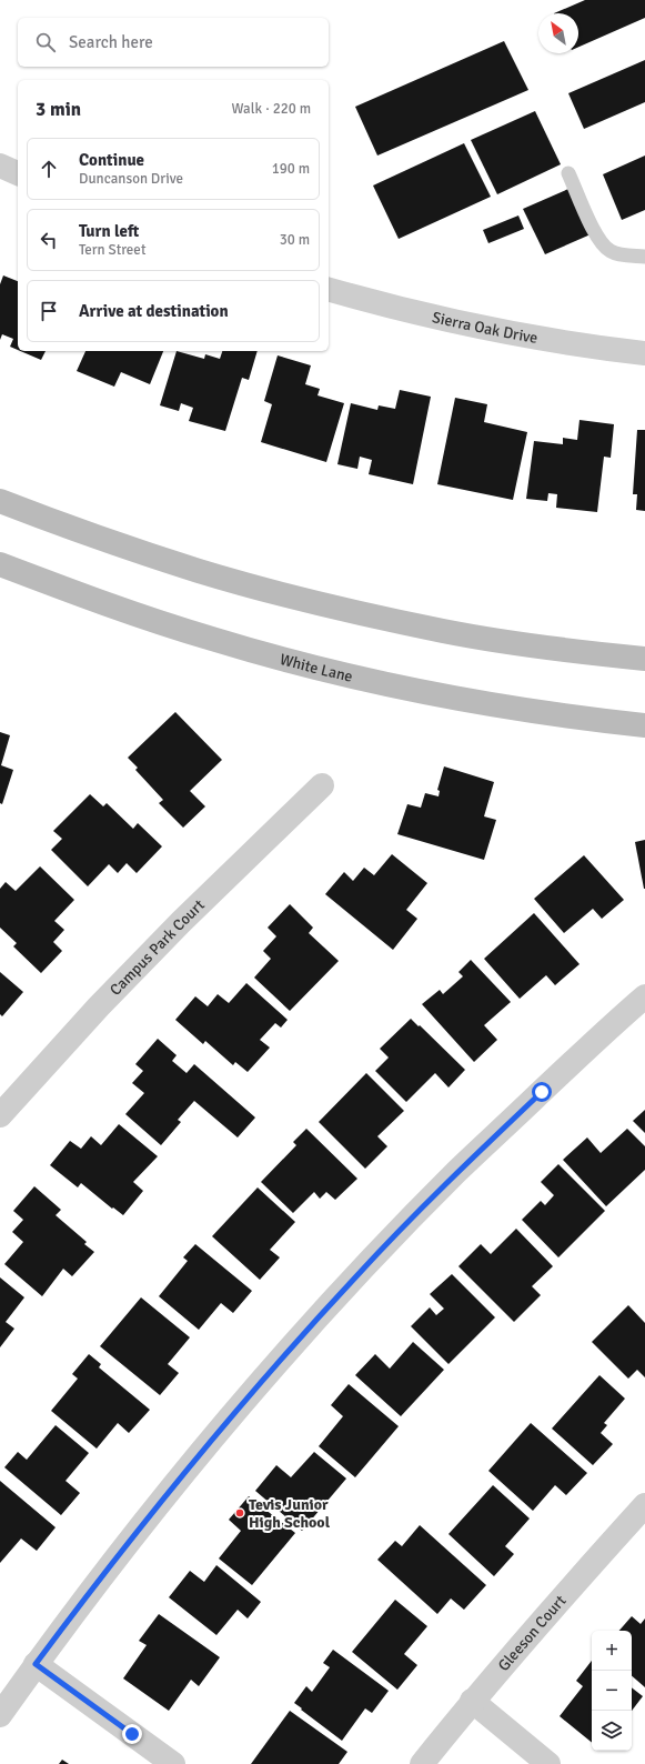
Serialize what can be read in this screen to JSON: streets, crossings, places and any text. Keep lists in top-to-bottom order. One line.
{"streets":{"main road":["White Lane"],"street":["Sierra Oak Drive","Campus Park Court","Gleeson Court"]},"places":["Tevis Junior High School"],"north":"top left","page":{"search":"Search here","heading":["3 min","Walk · 220 m"],"list":[["Continue","Duncanson Drive","190 m"],["Turn left","Tern Street","30 m"],"Arrive at destination"],"map_buttons":["+","−"]}}
